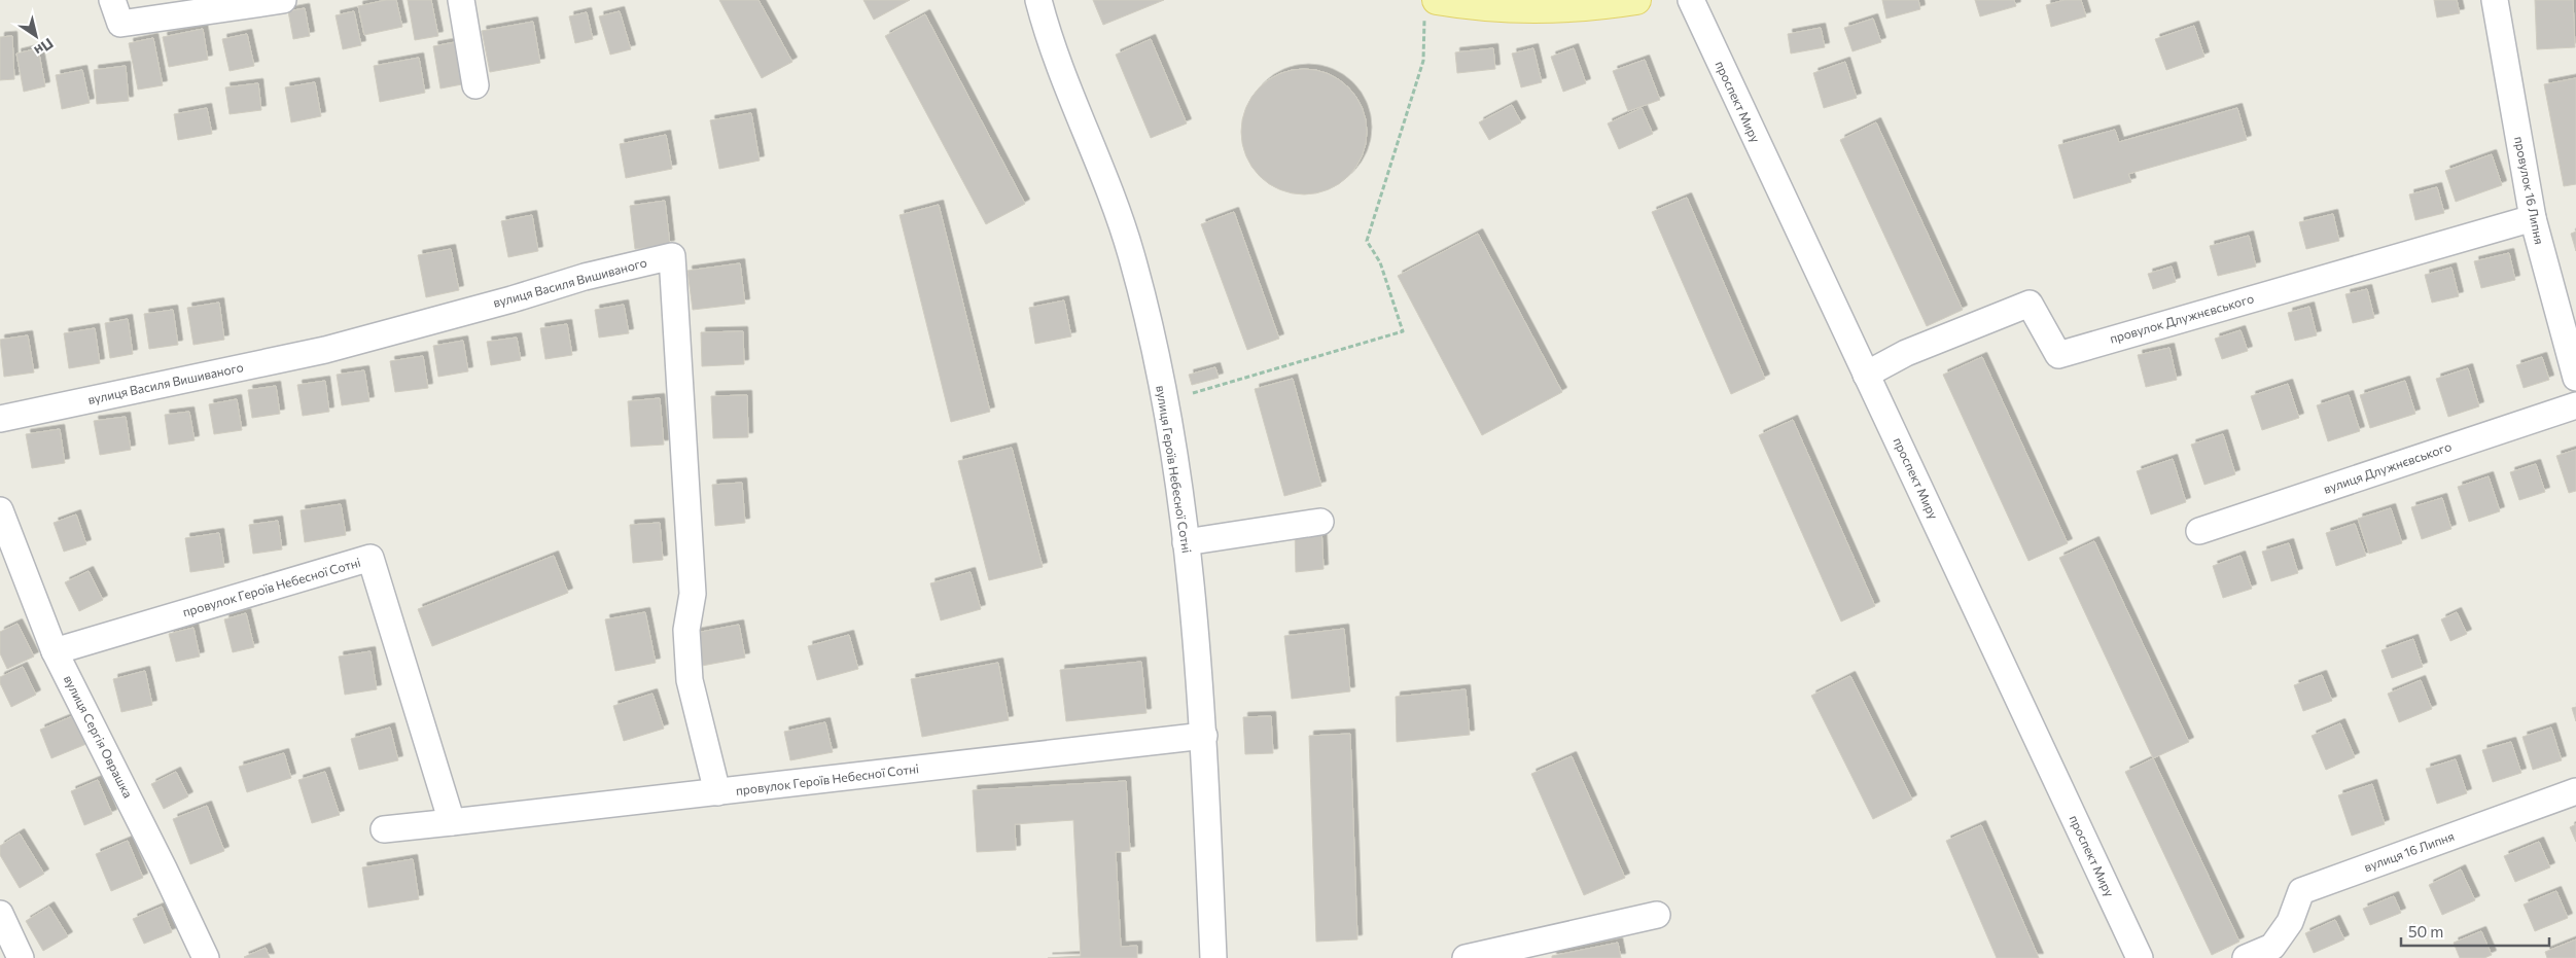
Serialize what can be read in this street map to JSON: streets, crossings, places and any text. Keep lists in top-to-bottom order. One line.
{"streets":{"street":["проспект Миру","провулок 16 Липня","вулиця Василя Вишиваного","провулок Длужнєвського","вулиця Длужнєвського","вулиця Героїв Небесної Сотні","провулок Героїв Небесної Сотні","вулиця Сергія Оврашка","вулиця 16 Липня"]},"crossings":[["проспект Миру","провулок Длужнєвського"],["провулок 16 Липня","провулок Длужнєвського"],["вулиця Василя Вишиваного","провулок Героїв Небесної Сотні"],["вулиця Героїв Небесної Сотні","провулок Героїв Небесної Сотні"],["провулок Героїв Небесної Сотні","вулиця Сергія Оврашка"]],"scale_bar":"50 m","north":"bottom right"}
